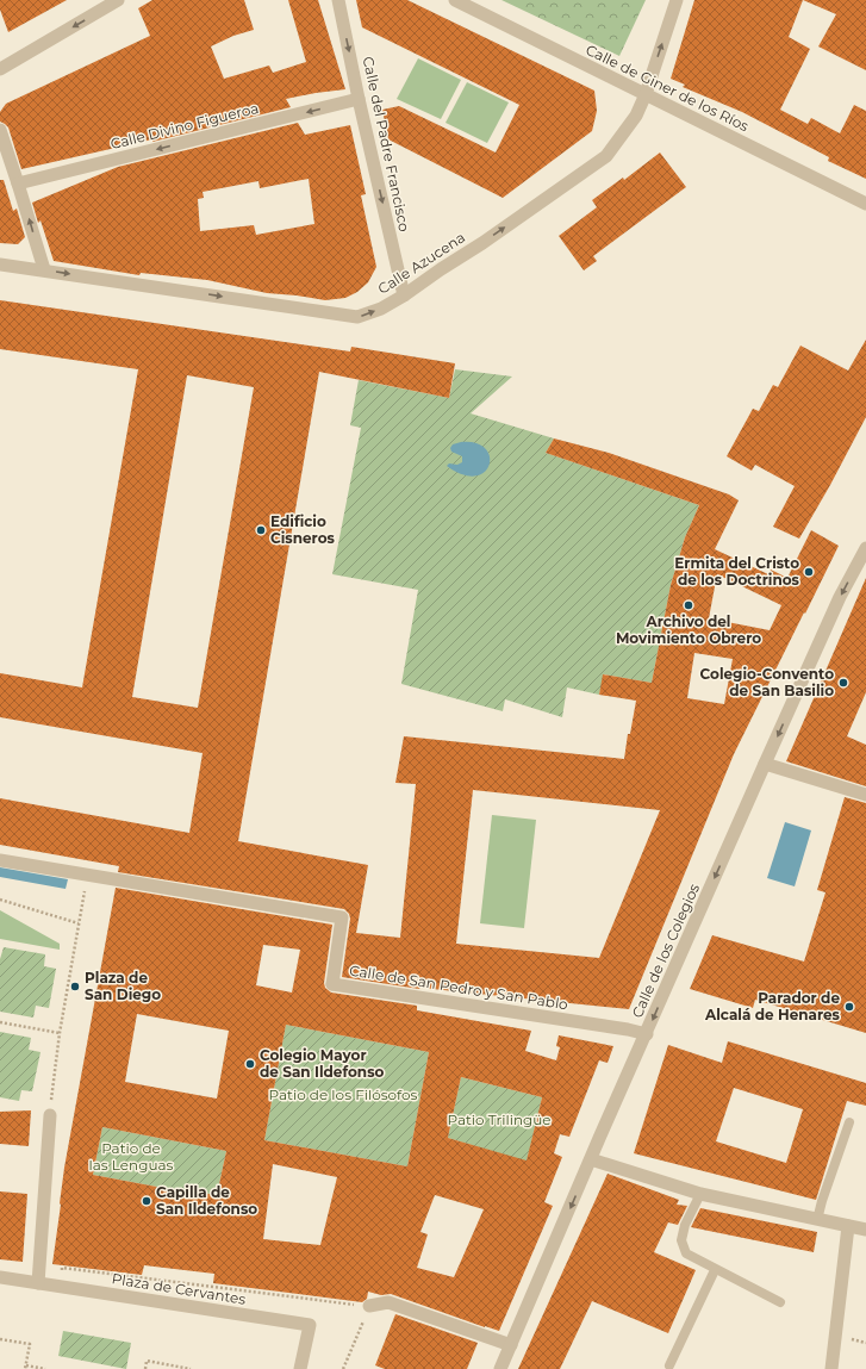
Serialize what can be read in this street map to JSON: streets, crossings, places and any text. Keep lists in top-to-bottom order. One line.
{"streets":{"street":["Calle de Giner de los Ríos","Calle Divino Figueroa","Calle del Padre Francisco","Calle Azucena","Calle de los Colegios","Calle de San Pedro y San Pablo","Plaza de Cervantes"]},"crossings":[["Calle de Giner de los Ríos","Calle Azucena"],["Calle Divino Figueroa","Calle del Padre Francisco"],["Calle del Padre Francisco","Calle Azucena"],["Calle de los Colegios","Calle de San Pedro y San Pablo"]],"one_way":["Calle Divino Figueroa","Calle del Padre Francisco","Calle Azucena","Calle de los Colegios"],"parks":["Patio de los Filósofos","Patio Trilingüe","Patio de las Lenguas"],"places":["Edificio Cisneros","Ermita del Cristo de los Doctrinos","Archivo del Movimiento Obrero","Colegio-Convento de San Basilio","Plaza de San Diego","Parador de Alcalá de Henares","Colegio Mayor de San Ildefonso","Capilla de San Ildefonso"]}
